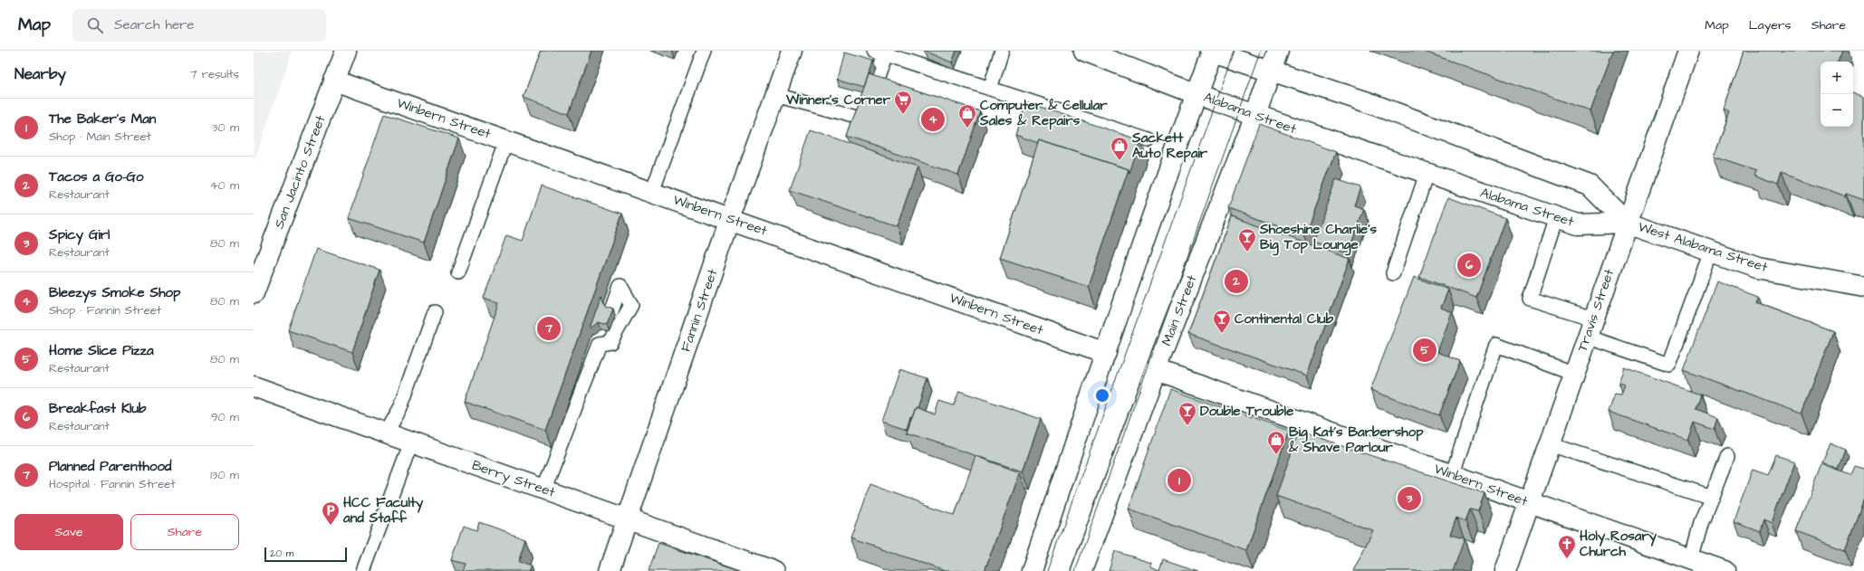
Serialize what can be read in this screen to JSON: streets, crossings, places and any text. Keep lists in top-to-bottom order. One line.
{"streets":{"street":["Alabama Street","Winbern Street","San Jacinto Street","West Alabama Street","Fannin Street","Main Street","Travis Street","Berry Street"]},"crossings":[["Alabama Street","West Alabama Street"],["Alabama Street","Main Street"],["Alabama Street","Travis Street"],["Winbern Street","San Jacinto Street"],["Winbern Street","Fannin Street"],["Winbern Street","Main Street"],["Winbern Street","Travis Street"],["West Alabama Street","Travis Street"],["Fannin Street","Berry Street"]],"places":{"supermarket":["Winner's Corner"],"shop":["Computer & Cellular Sales & Repairs","Sackett Auto Repair","Big Kat's Barbershop & Shave Parlour"],"bar":["Shoeshine Charlie's Big Top Lounge","Continental Club","Double Trouble"],"parking":["HCC Faculty and Staff"],"church":["Holy Rosary Church"]},"scale_bar":"20 m","page":{"header":"Map","search":"Search here","nav":["Map","Layers","Share"],"heading":["Nearby","7 results"],"map_buttons":["+","−"],"list":[{"mark":"1","name":"The Baker's Man","note":"Shop · Main Street","value":"30 m"},{"mark":"2","name":"Tacos a Go-Go","note":"Restaurant","value":"40 m"},{"mark":"3","name":"Spicy Girl","note":"Restaurant","value":"80 m"},{"mark":"4","name":"Bleezys Smoke Shop","note":"Shop · Fannin Street","value":"80 m"},{"mark":"5","name":"Home Slice Pizza","note":"Restaurant","value":"80 m"},{"mark":"6","name":"Breakfast Klub","note":"Restaurant","value":"90 m"},{"mark":"7","name":"Planned Parenthood","note":"Hospital · Fannin Street","value":"130 m"}],"pins":["4","6","2","7","5","1","3"],"buttons":["Save","Share"],"scale":"20 m"}}
